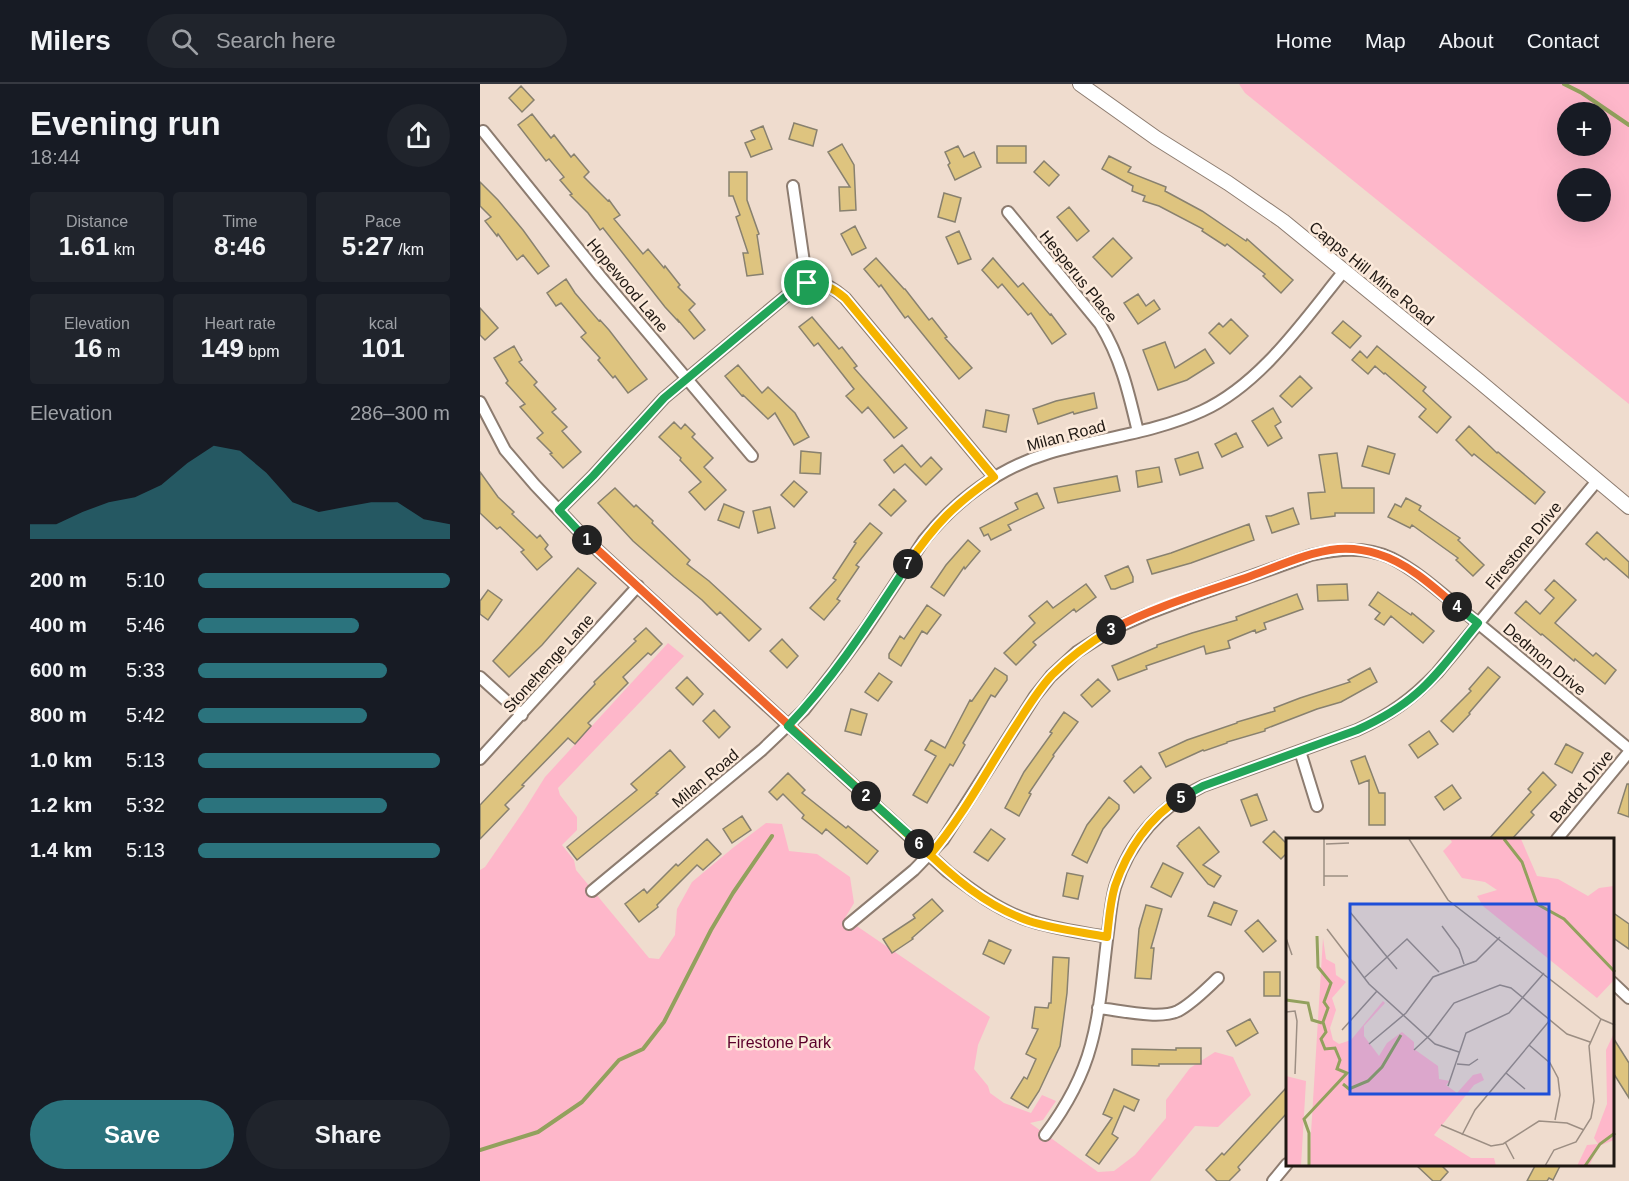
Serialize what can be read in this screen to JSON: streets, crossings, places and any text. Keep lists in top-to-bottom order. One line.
{"streets":{"street":["Capps Hill Mine Road","Hesperus Place","Hopewood Lane","Milan Road","Firestone Drive","Dedmon Drive","Stonehenge Lane","Bardot Drive"]},"crossings":[["Capps Hill Mine Road","Milan Road"],["Capps Hill Mine Road","Firestone Drive"],["Hesperus Place","Milan Road"],["Firestone Drive","Dedmon Drive"],["Dedmon Drive","Bardot Drive"]],"parks":["Firestone Park"],"page":{"header":"Milers","search":"Search here","nav":["Home","Map","About","Contact"],"heading":["Evening run","18:44"],"map_buttons":["+","−"],"stats":[["Distance","1.61 km"],["Time","8:46"],["Pace","5:27 /km"],["Elevation","16 m"],["Heart rate","149 bpm"],["kcal","101"]],"chart":["Elevation","286–300 m"],"pins":["1","7","4","3","2","5","6"],"list":[{"name":"200 m","note":"5:10"},{"name":"400 m","note":"5:46"},{"name":"600 m","note":"5:33"},{"name":"800 m","note":"5:42"},{"name":"1.0 km","note":"5:13"},{"name":"1.2 km","note":"5:32"},{"name":"1.4 km","note":"5:13"}],"buttons":["Save","Share"]}}
